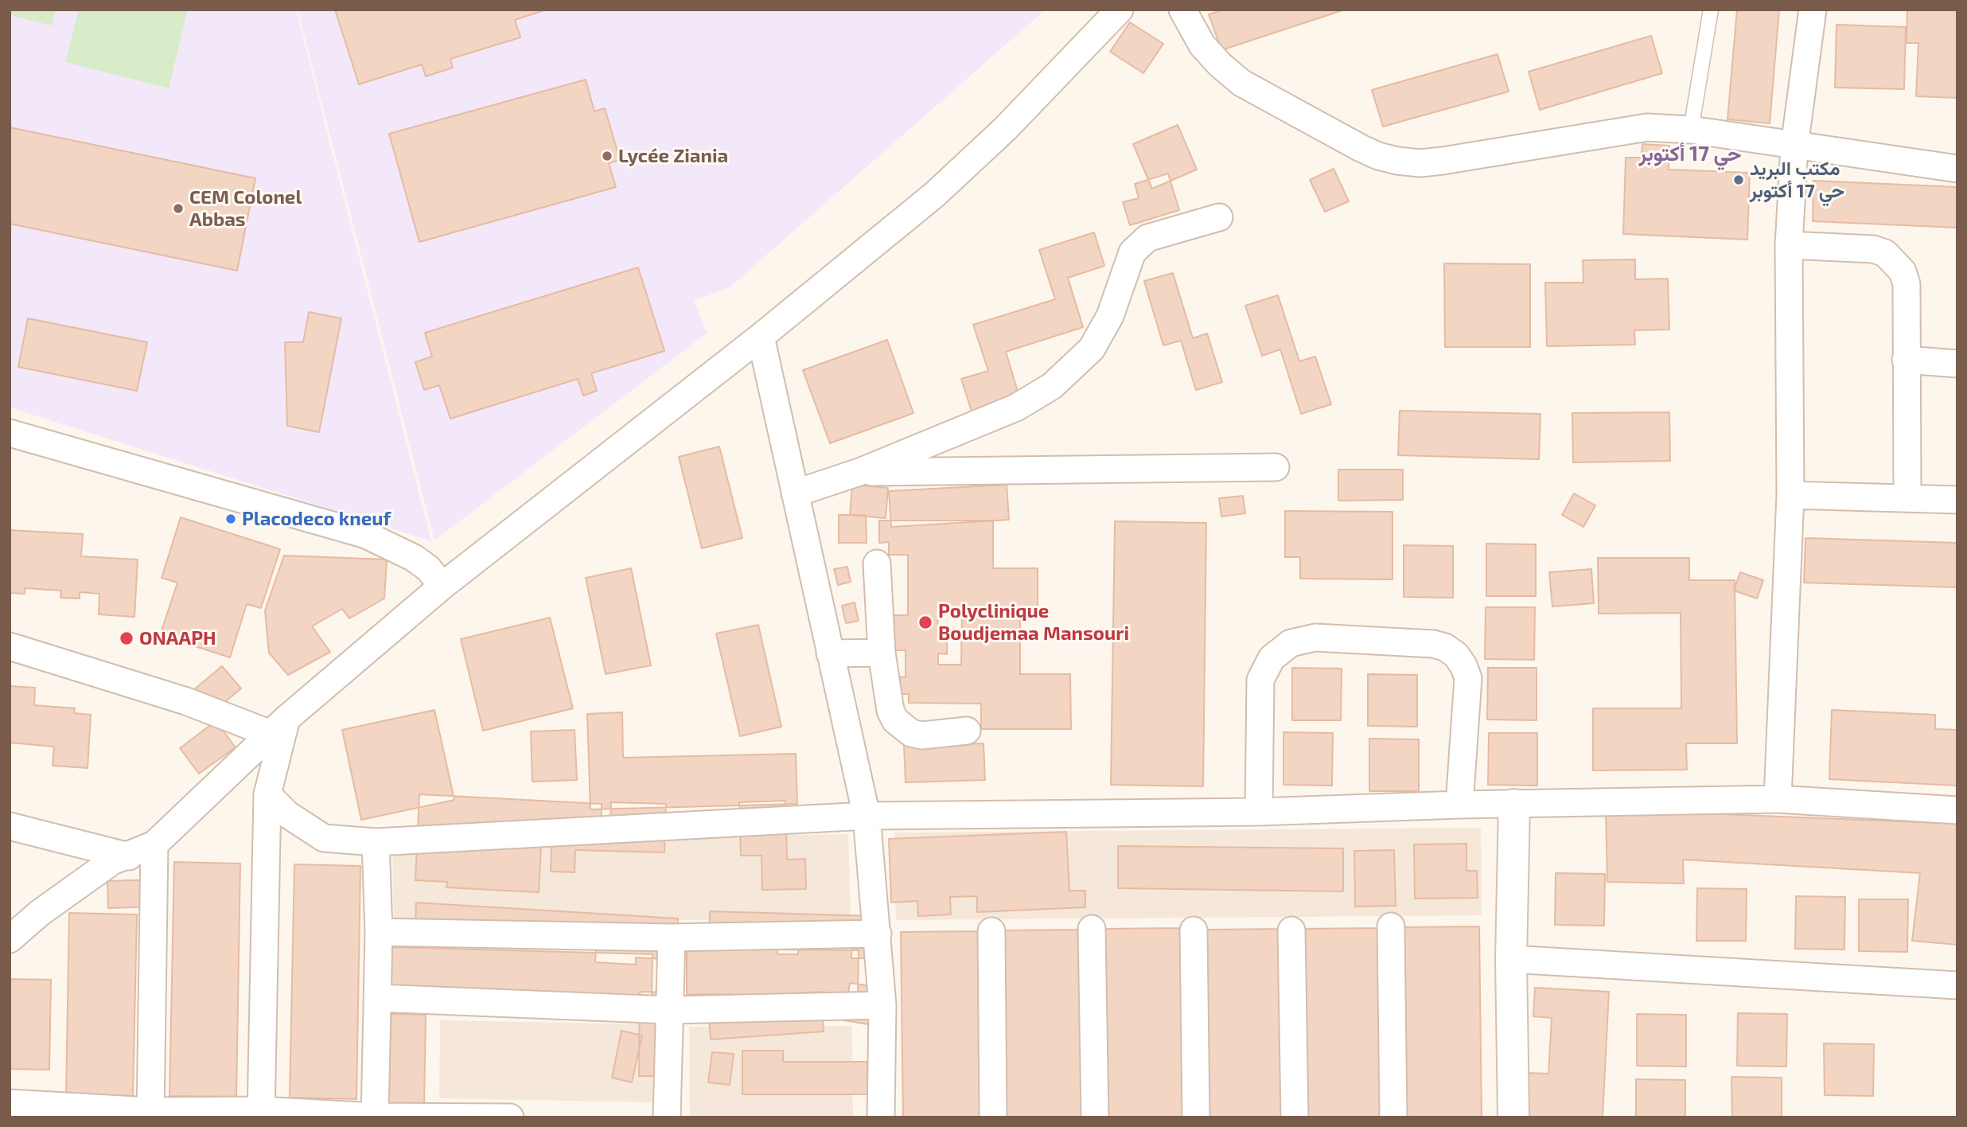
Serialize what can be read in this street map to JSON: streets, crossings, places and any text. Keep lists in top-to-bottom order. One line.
{"districts":["حي 17 أكتوبر"],"places":["Lycée Ziania","مكتب البريد حي 17 أكتوبر","CEM Colonel Abbas","Placodeco kneuf","Polyclinique Boudjemaa Mansouri","ONAAPH"]}
